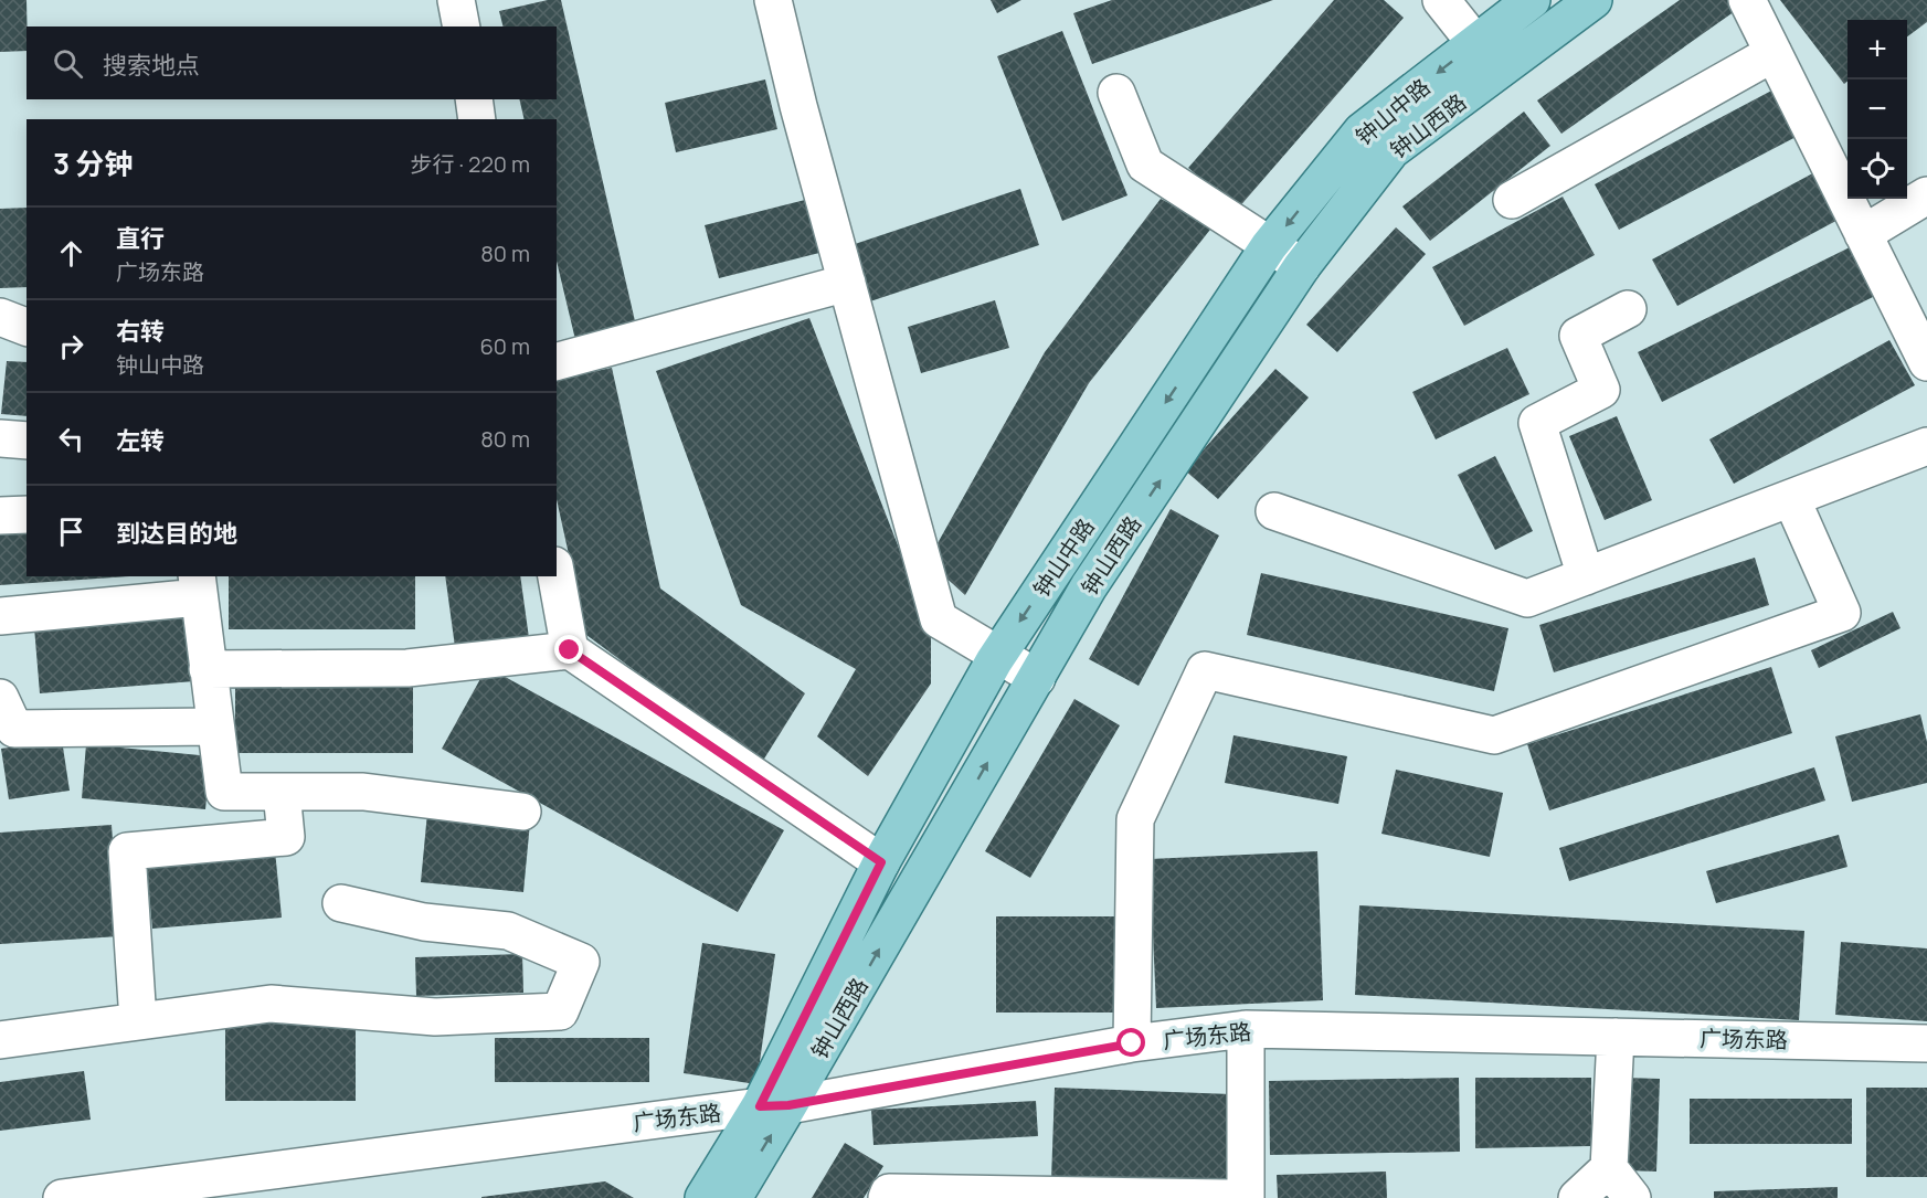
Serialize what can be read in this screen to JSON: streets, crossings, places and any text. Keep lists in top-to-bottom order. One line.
{"streets":{"main road":["钟山中路","钟山西路"],"street":["广场东路"]},"crossings":[["钟山中路","钟山西路"],["钟山中路","广场东路"],["钟山西路","广场东路"]],"one_way":["钟山中路","钟山西路"],"page":{"map_buttons":["+","−"],"search":"搜索地点","heading":["3 分钟","步行 · 220 m"],"list":[["直行","广场东路","80 m"],["右转","钟山中路","60 m"],["左转","80 m"],"到达目的地"]}}
